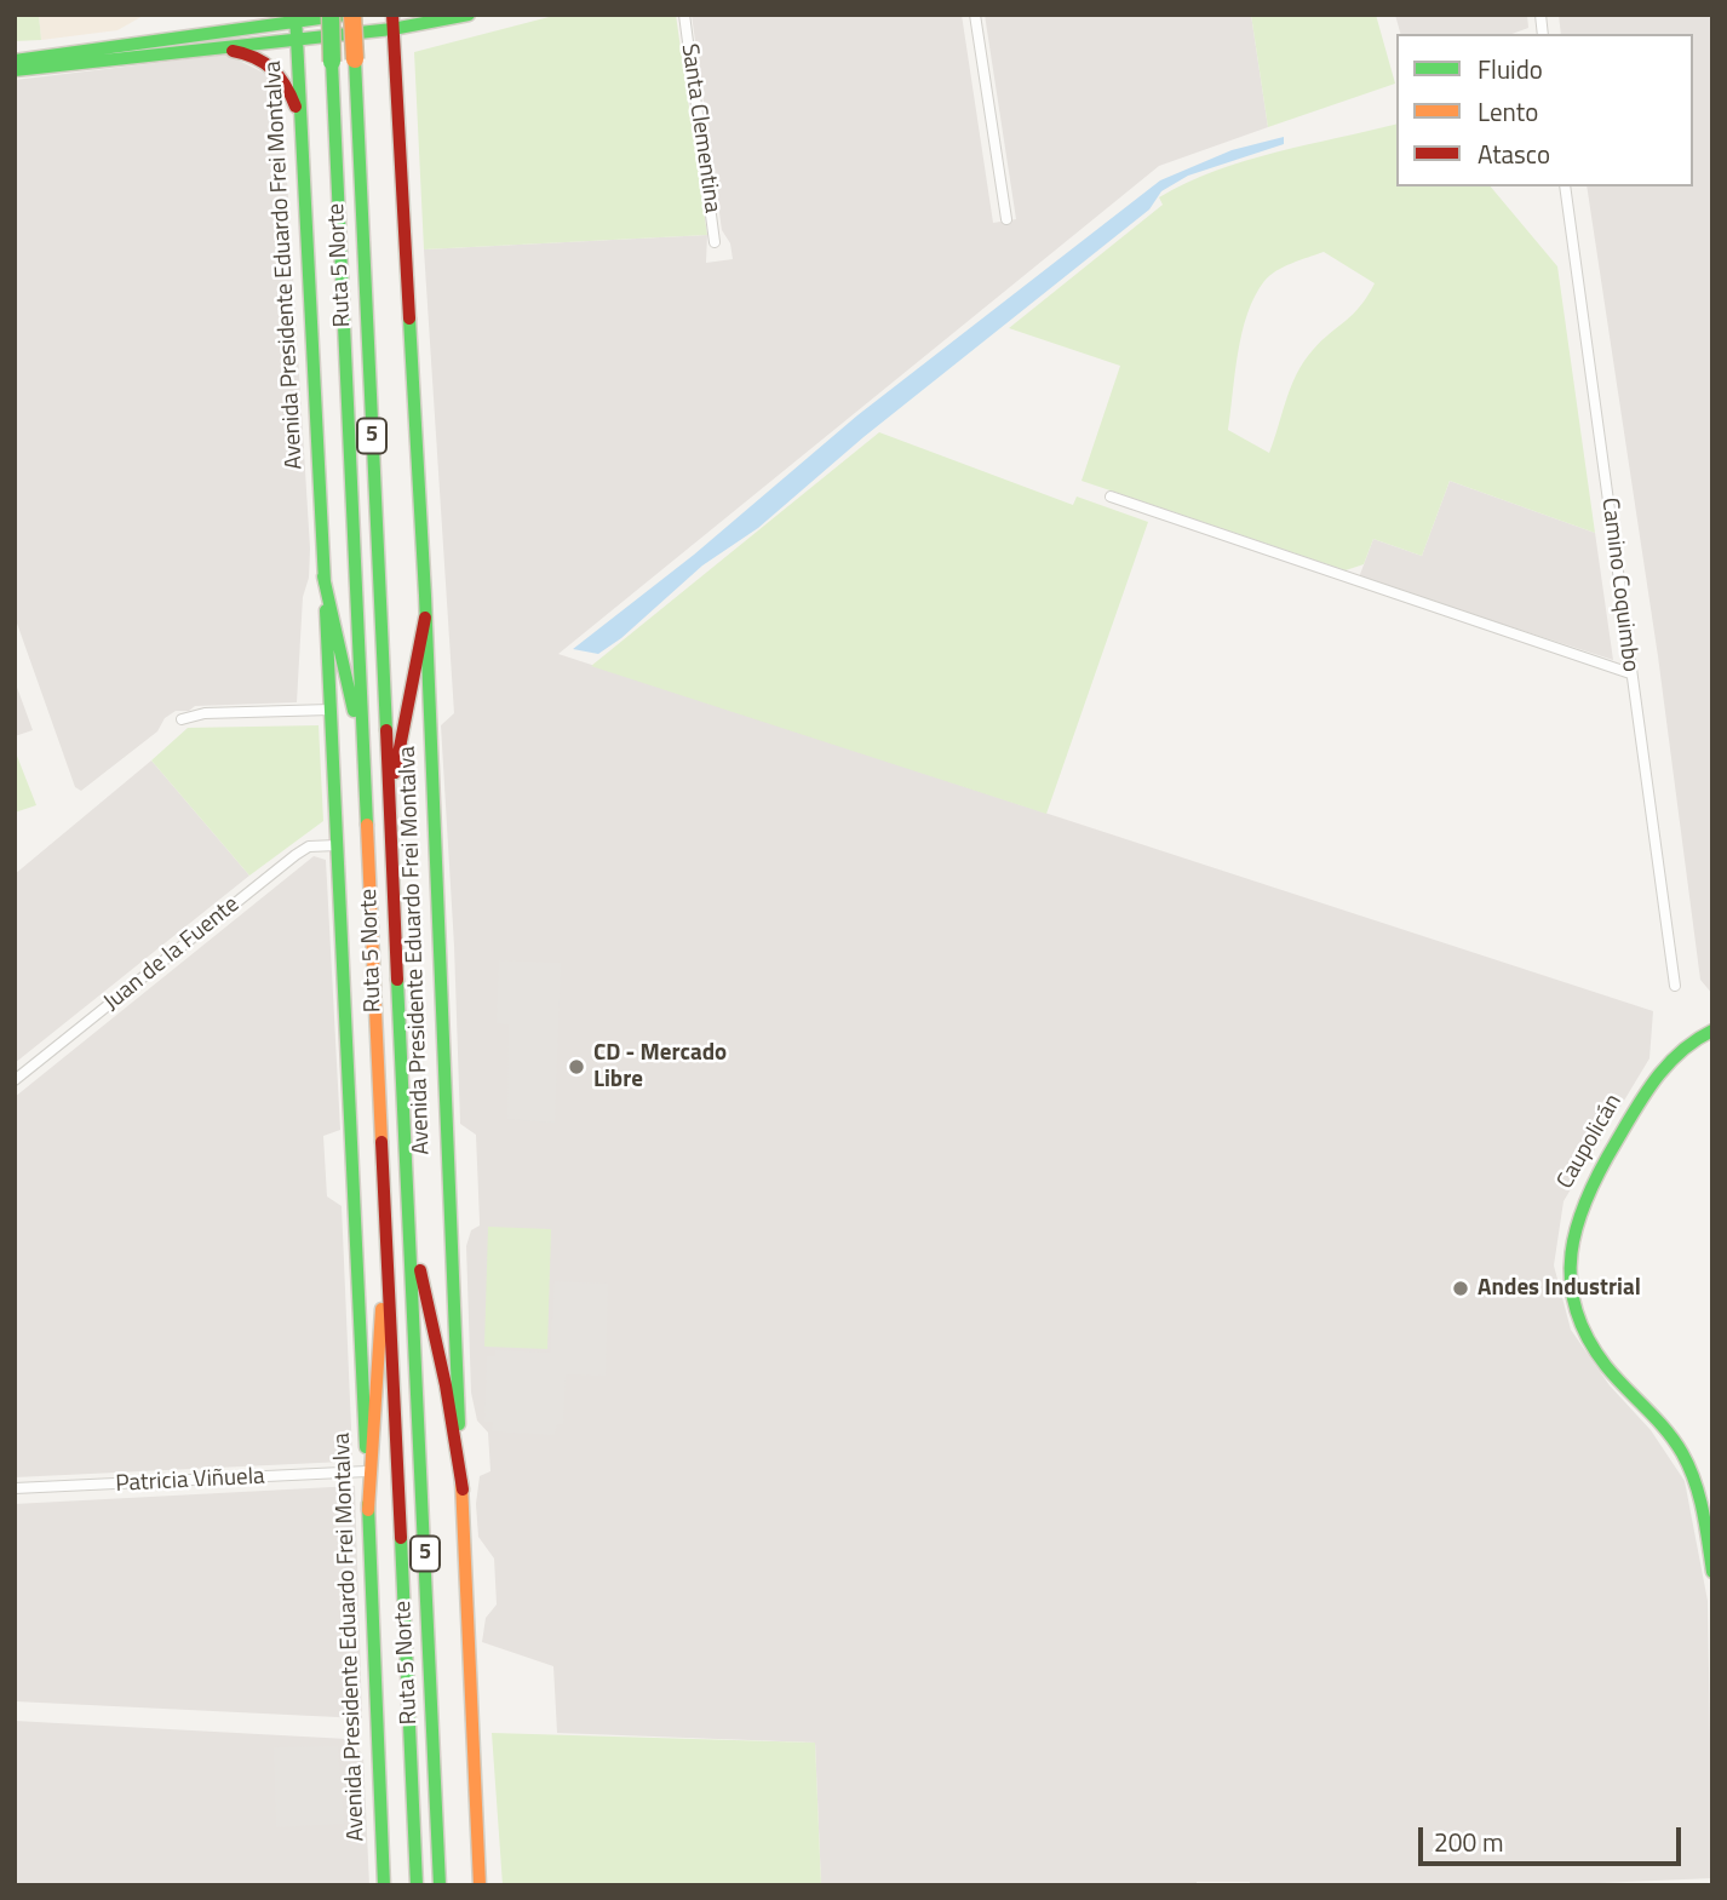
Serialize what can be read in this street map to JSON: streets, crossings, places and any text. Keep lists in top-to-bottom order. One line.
{"streets":{"main road":["Avenida Presidente Eduardo Frei Montalva","Ruta 5 Norte","5","Caupolicán"],"street":["Santa Clementina","Camino Coquimbo","Juan de la Fuente","Patricia Viñuela"]},"crossings":[["Avenida Presidente Eduardo Frei Montalva","Juan de la Fuente"],["Avenida Presidente Eduardo Frei Montalva","Patricia Viñuela"]],"places":["CD - Mercado Libre","Andes Industrial"],"legend":["Fluido","Lento","Atasco"],"scale_bar":"200 m"}
